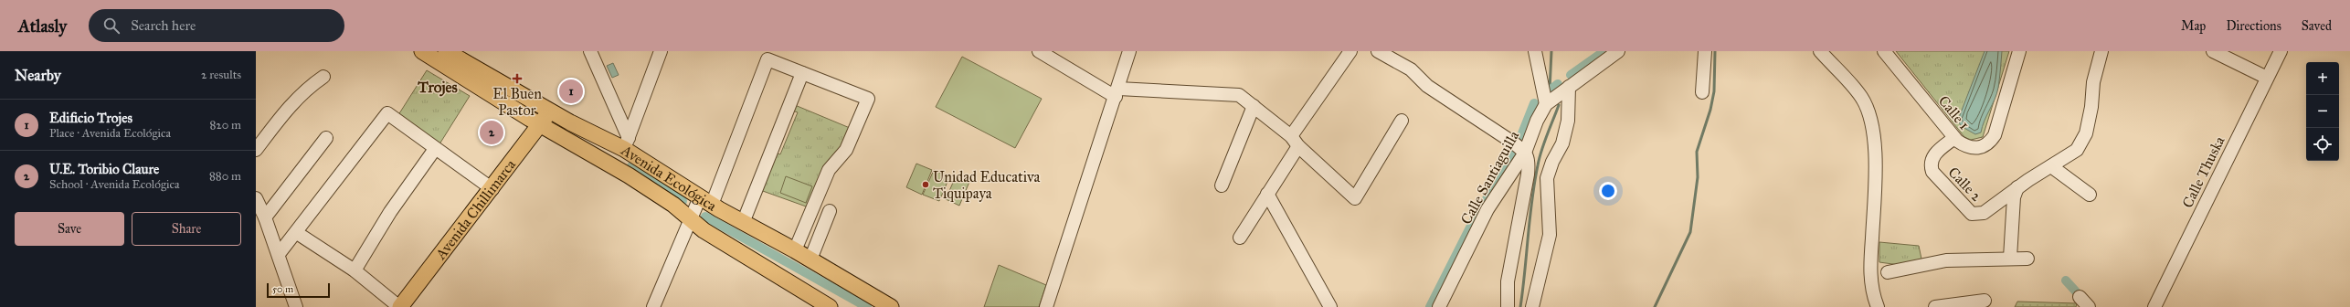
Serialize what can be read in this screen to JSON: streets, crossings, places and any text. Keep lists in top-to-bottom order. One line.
{"streets":{"main road":["Avenida Ecológica","Avenida Chillimarca"],"street":["Calle 1","Calle Thuska","Calle Santiaguilla","Calle 2"]},"crossings":[["Calle 1","Calle 2"],["Avenida Ecológica","Avenida Chillimarca"]],"districts":["Trojes"],"places":{"health":["El Buen Pastor"],"other":["Unidad Educativa Tiquipaya"]},"scale_bar":"50 m","page":{"header":"Atlasly","search":"Search here","nav":["Map","Directions","Saved"],"heading":["Nearby","2 results"],"map_buttons":["+","−"],"pins":["1","2"],"list":[{"mark":"1","name":"Edificio Trojes","note":"Place · Avenida Ecológica","value":"820 m"},{"mark":"2","name":"U.E. Toribio Claure","note":"School · Avenida Ecológica","value":"880 m"}],"buttons":["Save","Share"],"scale":"50 m"}}
